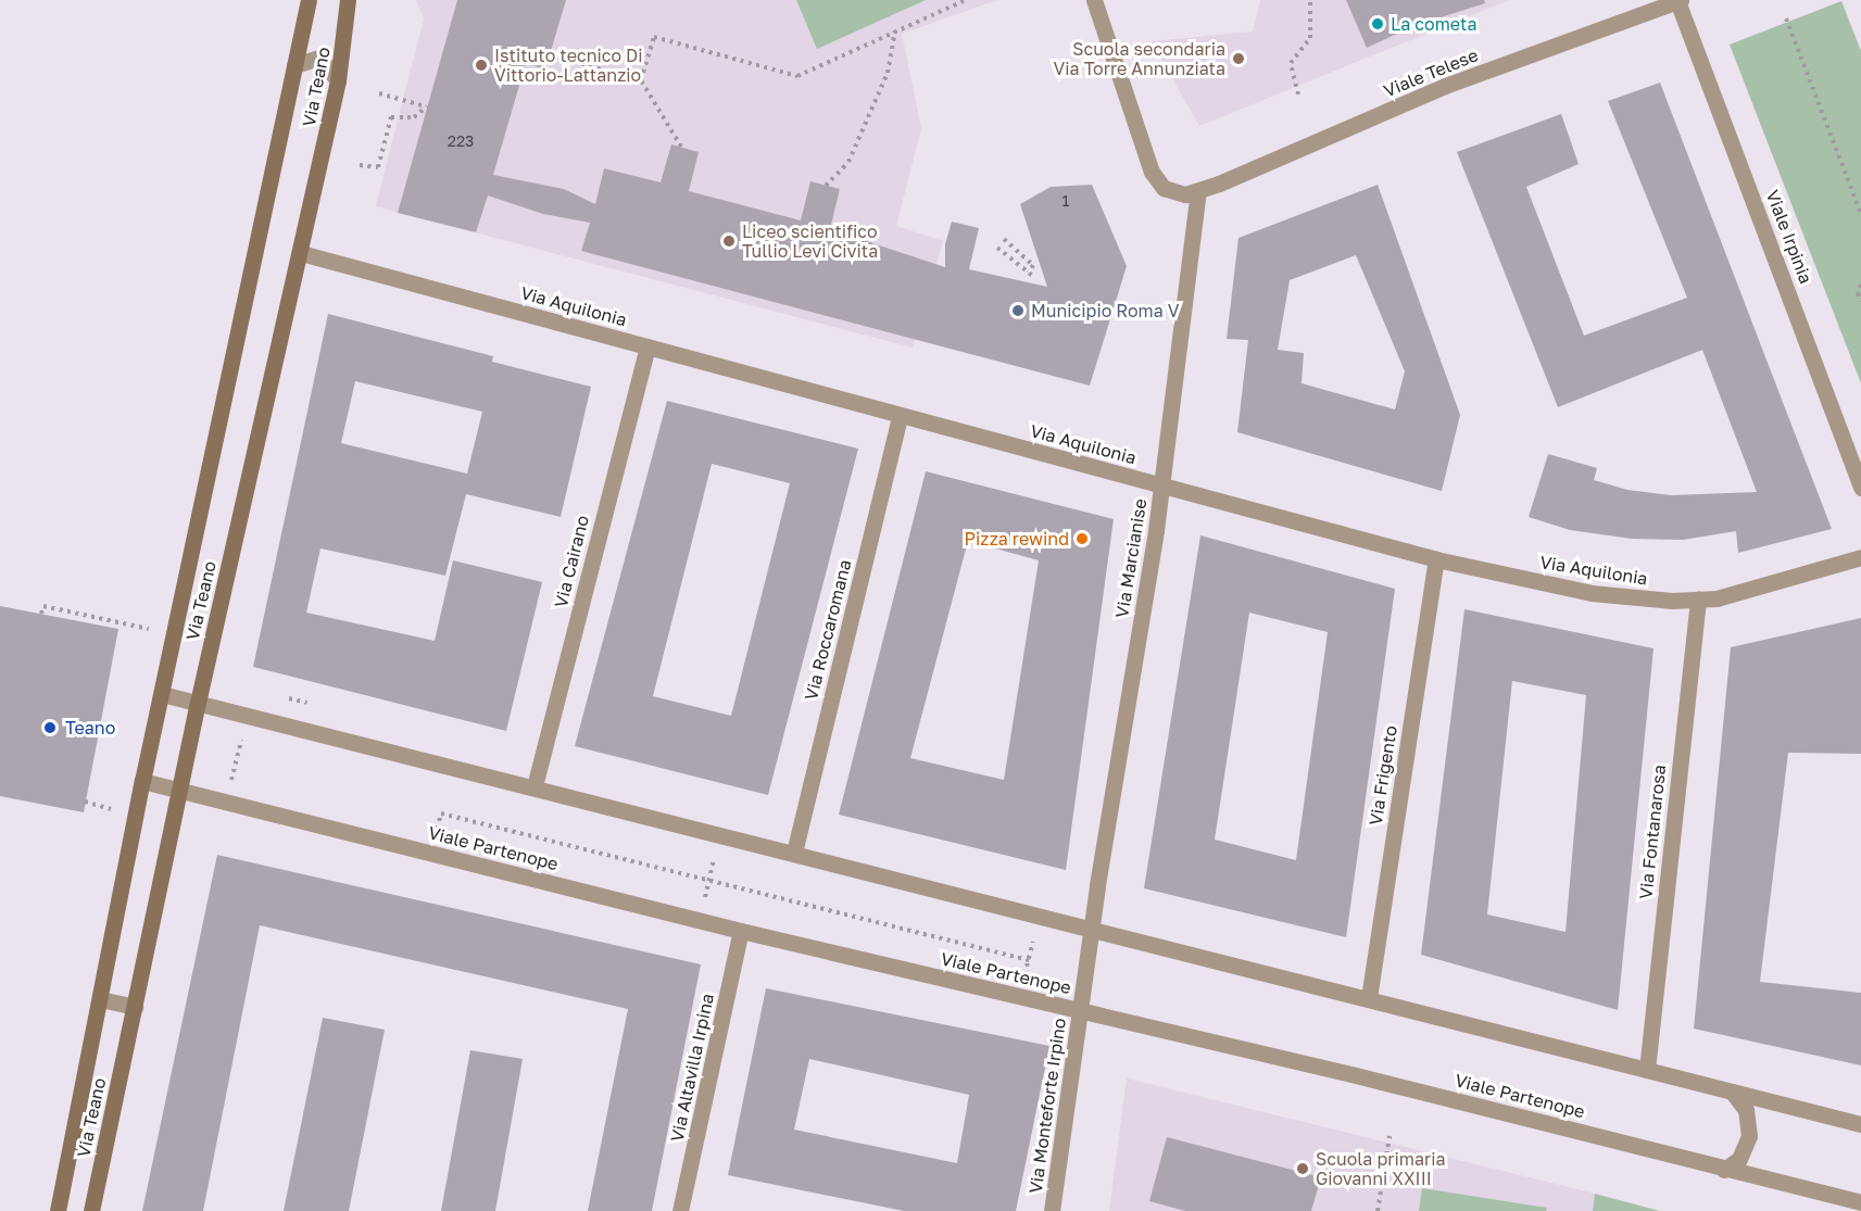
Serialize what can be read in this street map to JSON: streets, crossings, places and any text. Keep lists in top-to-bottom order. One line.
{"streets":{"street":["Viale Telese","Via Teano","Viale Irpinia","Via Aquilonia","Via Marcianise","Via Cairano","Via Roccaromana","Via Frigento","Via Fontanarosa","Viale Partenope","Via Altavilla Irpina","Via Monteforte Irpino"]},"crossings":[["Viale Telese","Viale Irpinia"],["Viale Telese","Via Marcianise"],["Via Teano","Via Aquilonia"],["Via Teano","Viale Partenope"],["Via Aquilonia","Via Marcianise"],["Via Aquilonia","Via Cairano"],["Via Aquilonia","Via Roccaromana"],["Via Aquilonia","Via Frigento"],["Via Aquilonia","Via Fontanarosa"],["Via Marcianise","Via Monteforte Irpino"],["Viale Partenope","Via Altavilla Irpina"],["Viale Partenope","Via Monteforte Irpino"]],"places":["La cometa","Scuola secondaria Via Torre Annunziata","Istituto tecnico Di Vittorio-Lattanzio","Liceo scientifico Tullio Levi Civita","Municipio Roma V","Pizza rewind","Teano","Scuola primaria Giovanni XXIII"],"house_numbers":["223","1"]}
